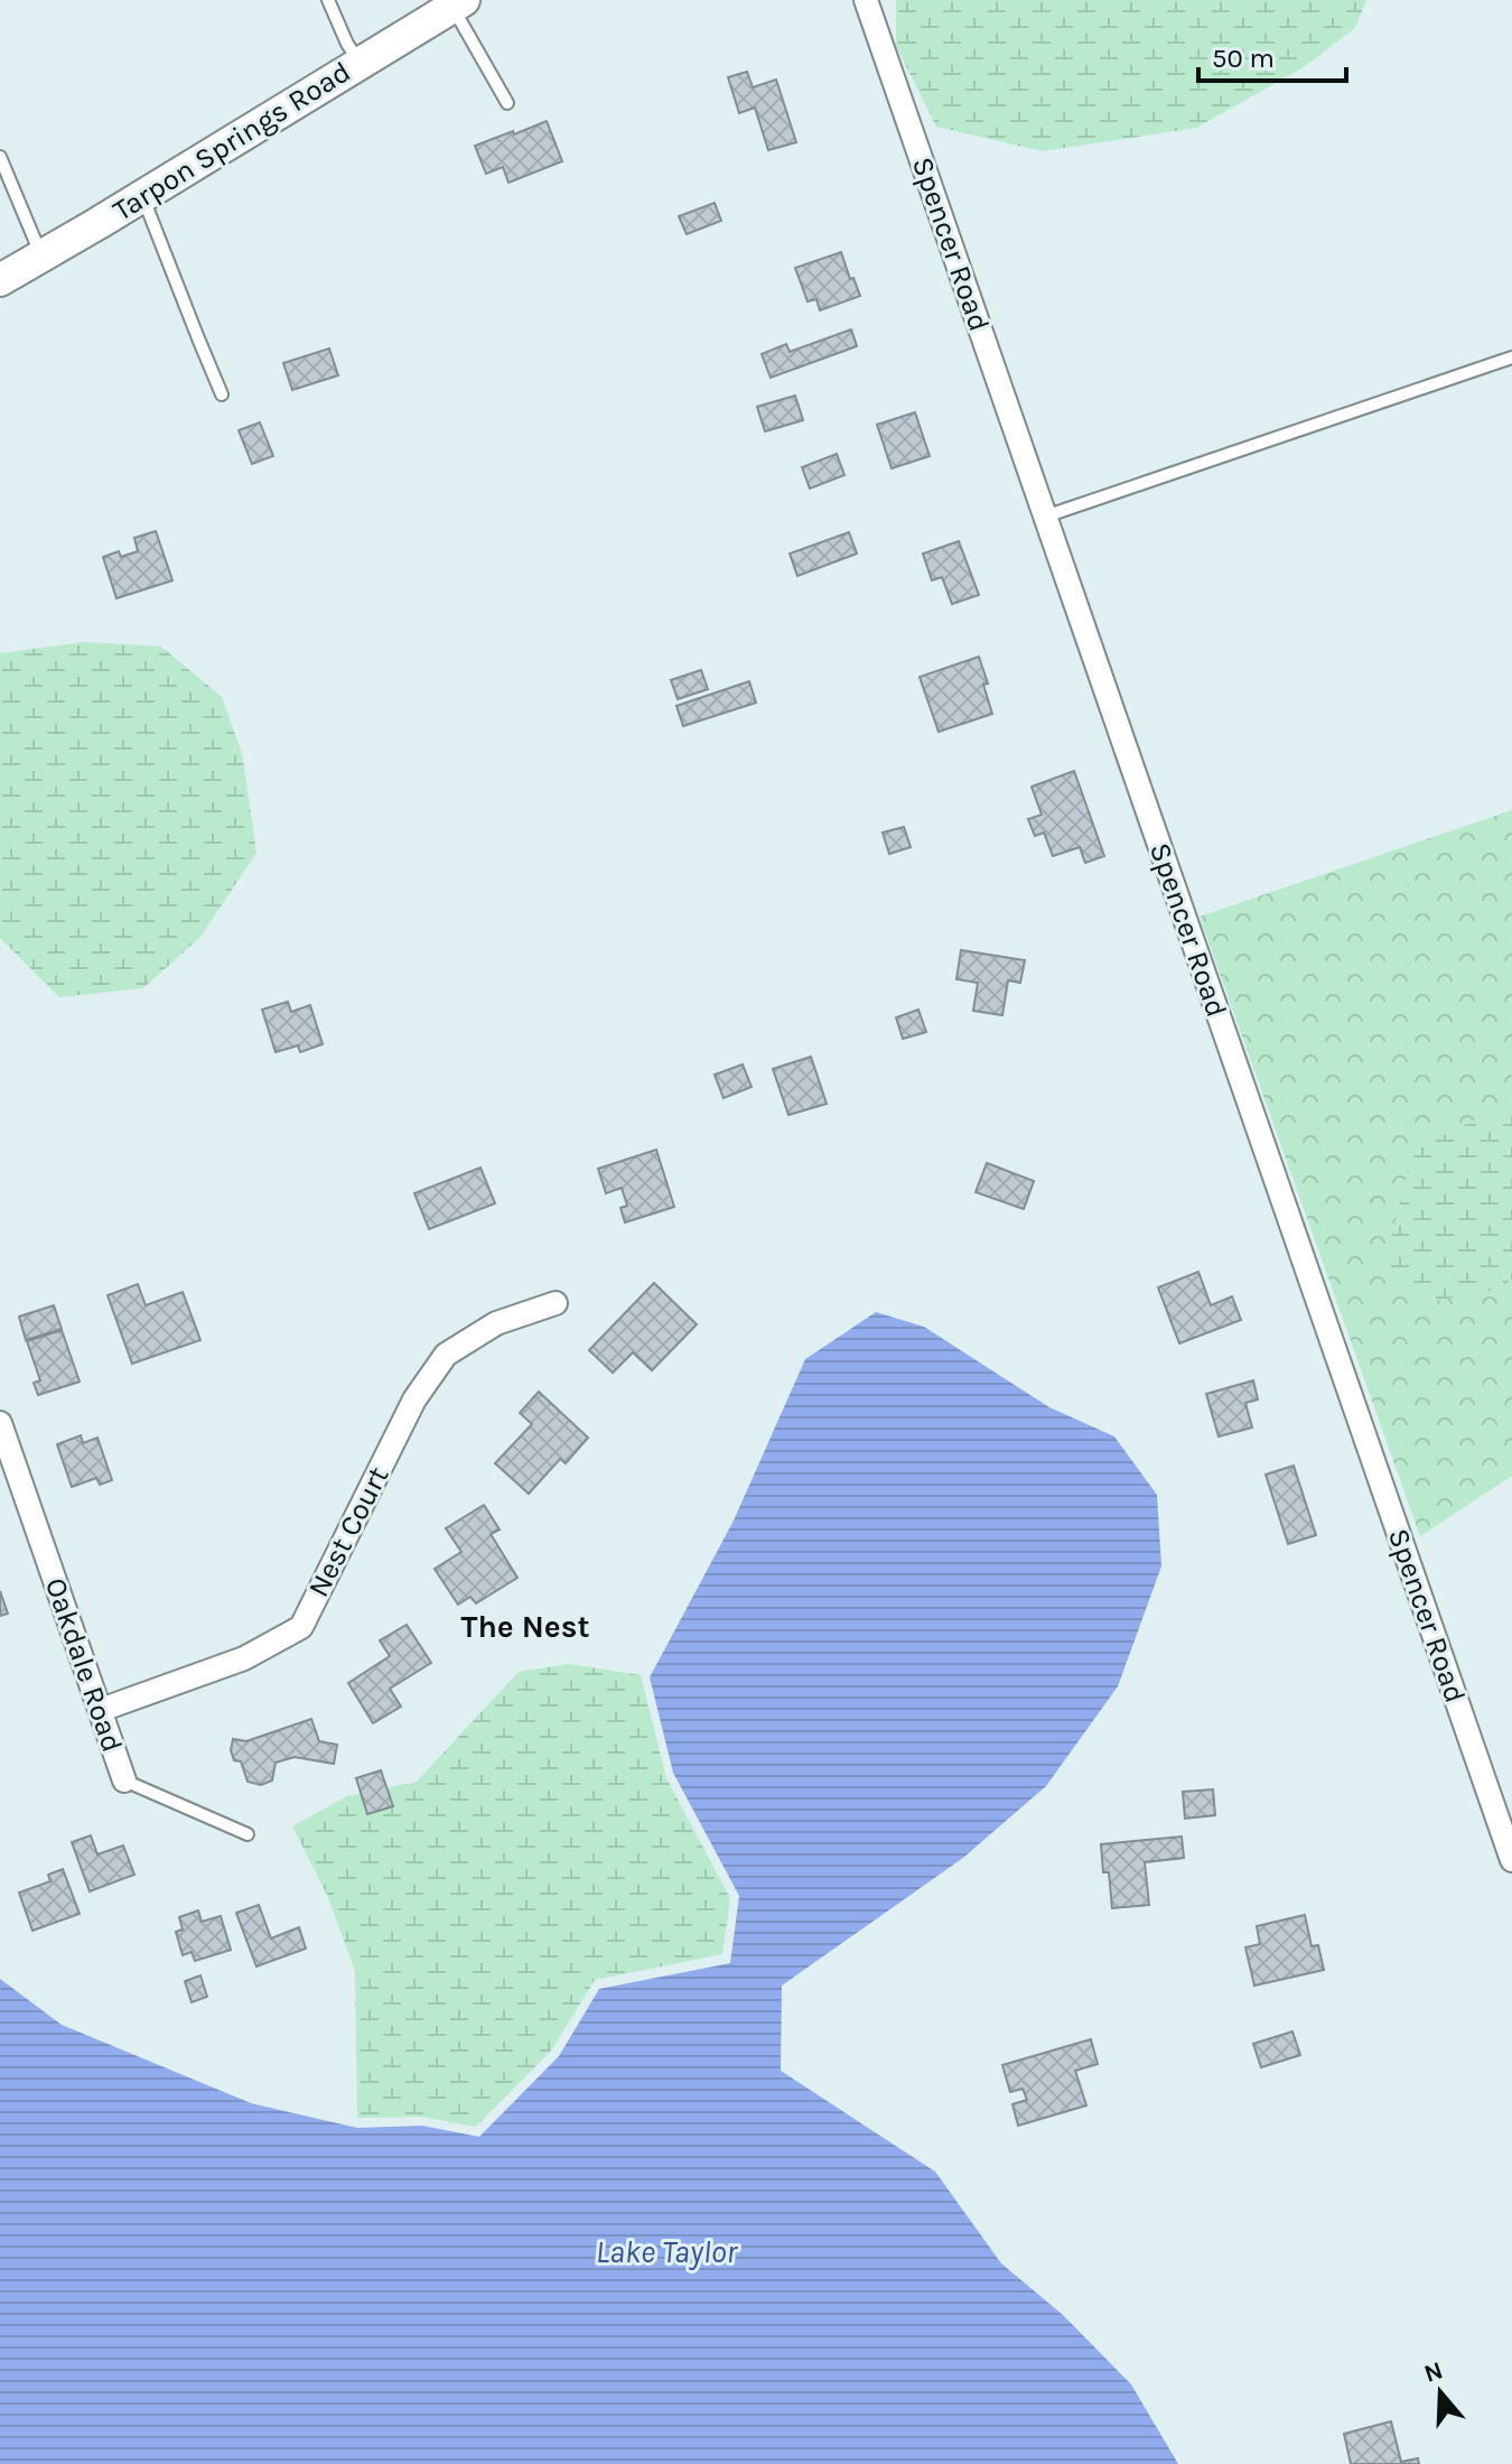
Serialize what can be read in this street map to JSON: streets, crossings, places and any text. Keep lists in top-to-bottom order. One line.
{"streets":{"main road":["Tarpon Springs Road"],"street":["Spencer Road","Nest Court","Oakdale Road"]},"crossings":[["Nest Court","Oakdale Road"]],"districts":["The Nest"],"water":["Lake Taylor"],"scale_bar":"50 m","north":"top"}
